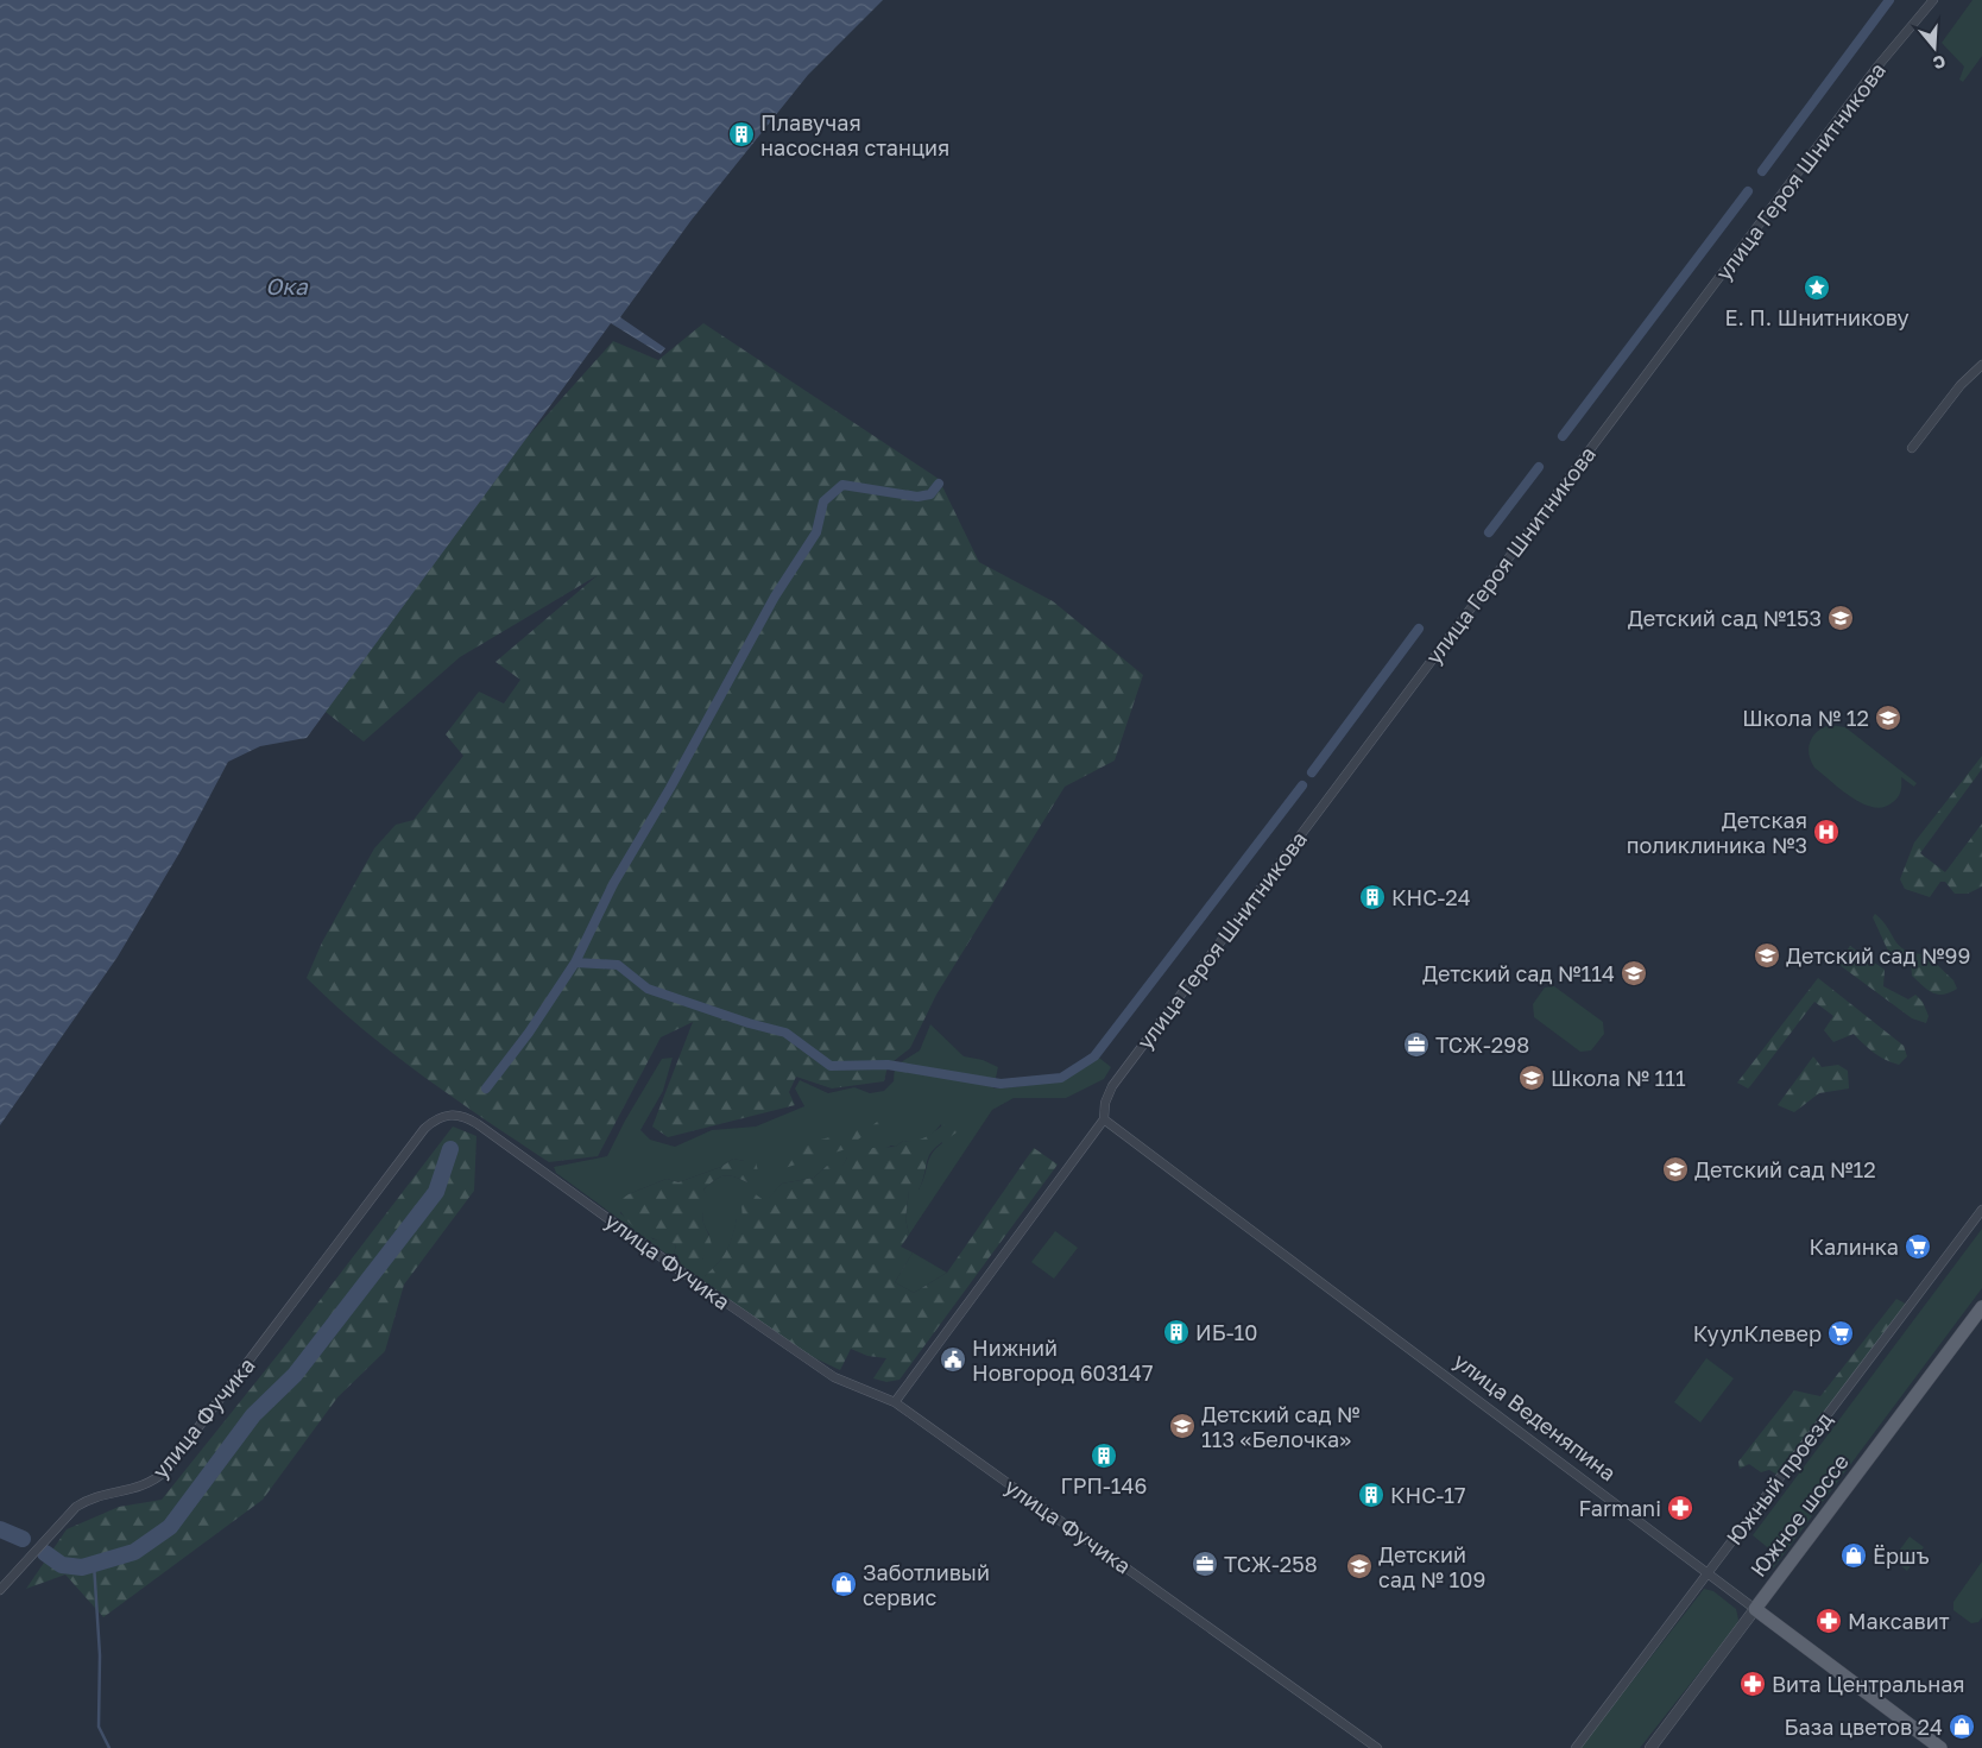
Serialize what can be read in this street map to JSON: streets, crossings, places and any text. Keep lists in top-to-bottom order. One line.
{"streets":{"main road":["улица Веденяпина","Южное шоссе"],"street":["улица Героя Шнитникова","улица Фучика","Южный проезд"]},"crossings":[["улица Героя Шнитникова","улица Веденяпина"],["улица Веденяпина","Южный проезд"],["улица Веденяпина","Южное шоссе"]],"water":["Ока"],"places":{"building":["Плавучая насосная станция","КНС-24","ИБ-10","ГРП-146","КНС-17"],"place":["Е. П. Шнитникову"],"school or university":["Детский сад №153","Школа № 12","Детский сад №99","Детский сад №114","Школа № 111","Детский сад №12","Детский сад № 113 «Белочка»","Детский сад № 109"],"hospital":["Детская поликлиника №3"],"office":["ТСЖ-298","ТСЖ-258"],"supermarket":["Калинка","КуулКлевер"],"public building":["Нижний Новгород 603147"],"pharmacy":["Farmani","Максавит","Вита Центральная"],"shop":["Ёршъ","Заботливый сервис","База цветов 24"]},"north":"bottom"}
